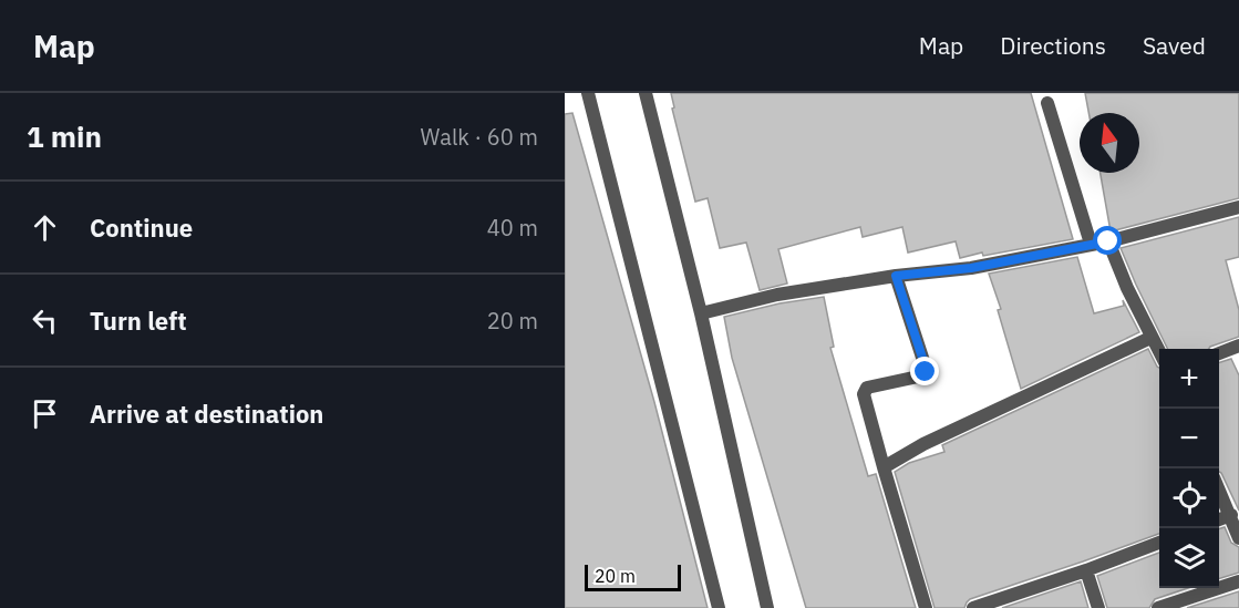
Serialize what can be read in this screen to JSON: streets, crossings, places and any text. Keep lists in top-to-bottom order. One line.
{"scale_bar":"20 m","north":"top","page":{"header":"Map","nav":["Map","Directions","Saved"],"heading":["1 min","Walk · 60 m"],"list":[["Continue","40 m"],["Turn left","20 m"],"Arrive at destination"],"map_buttons":["+","−"],"scale":"20 m"}}
